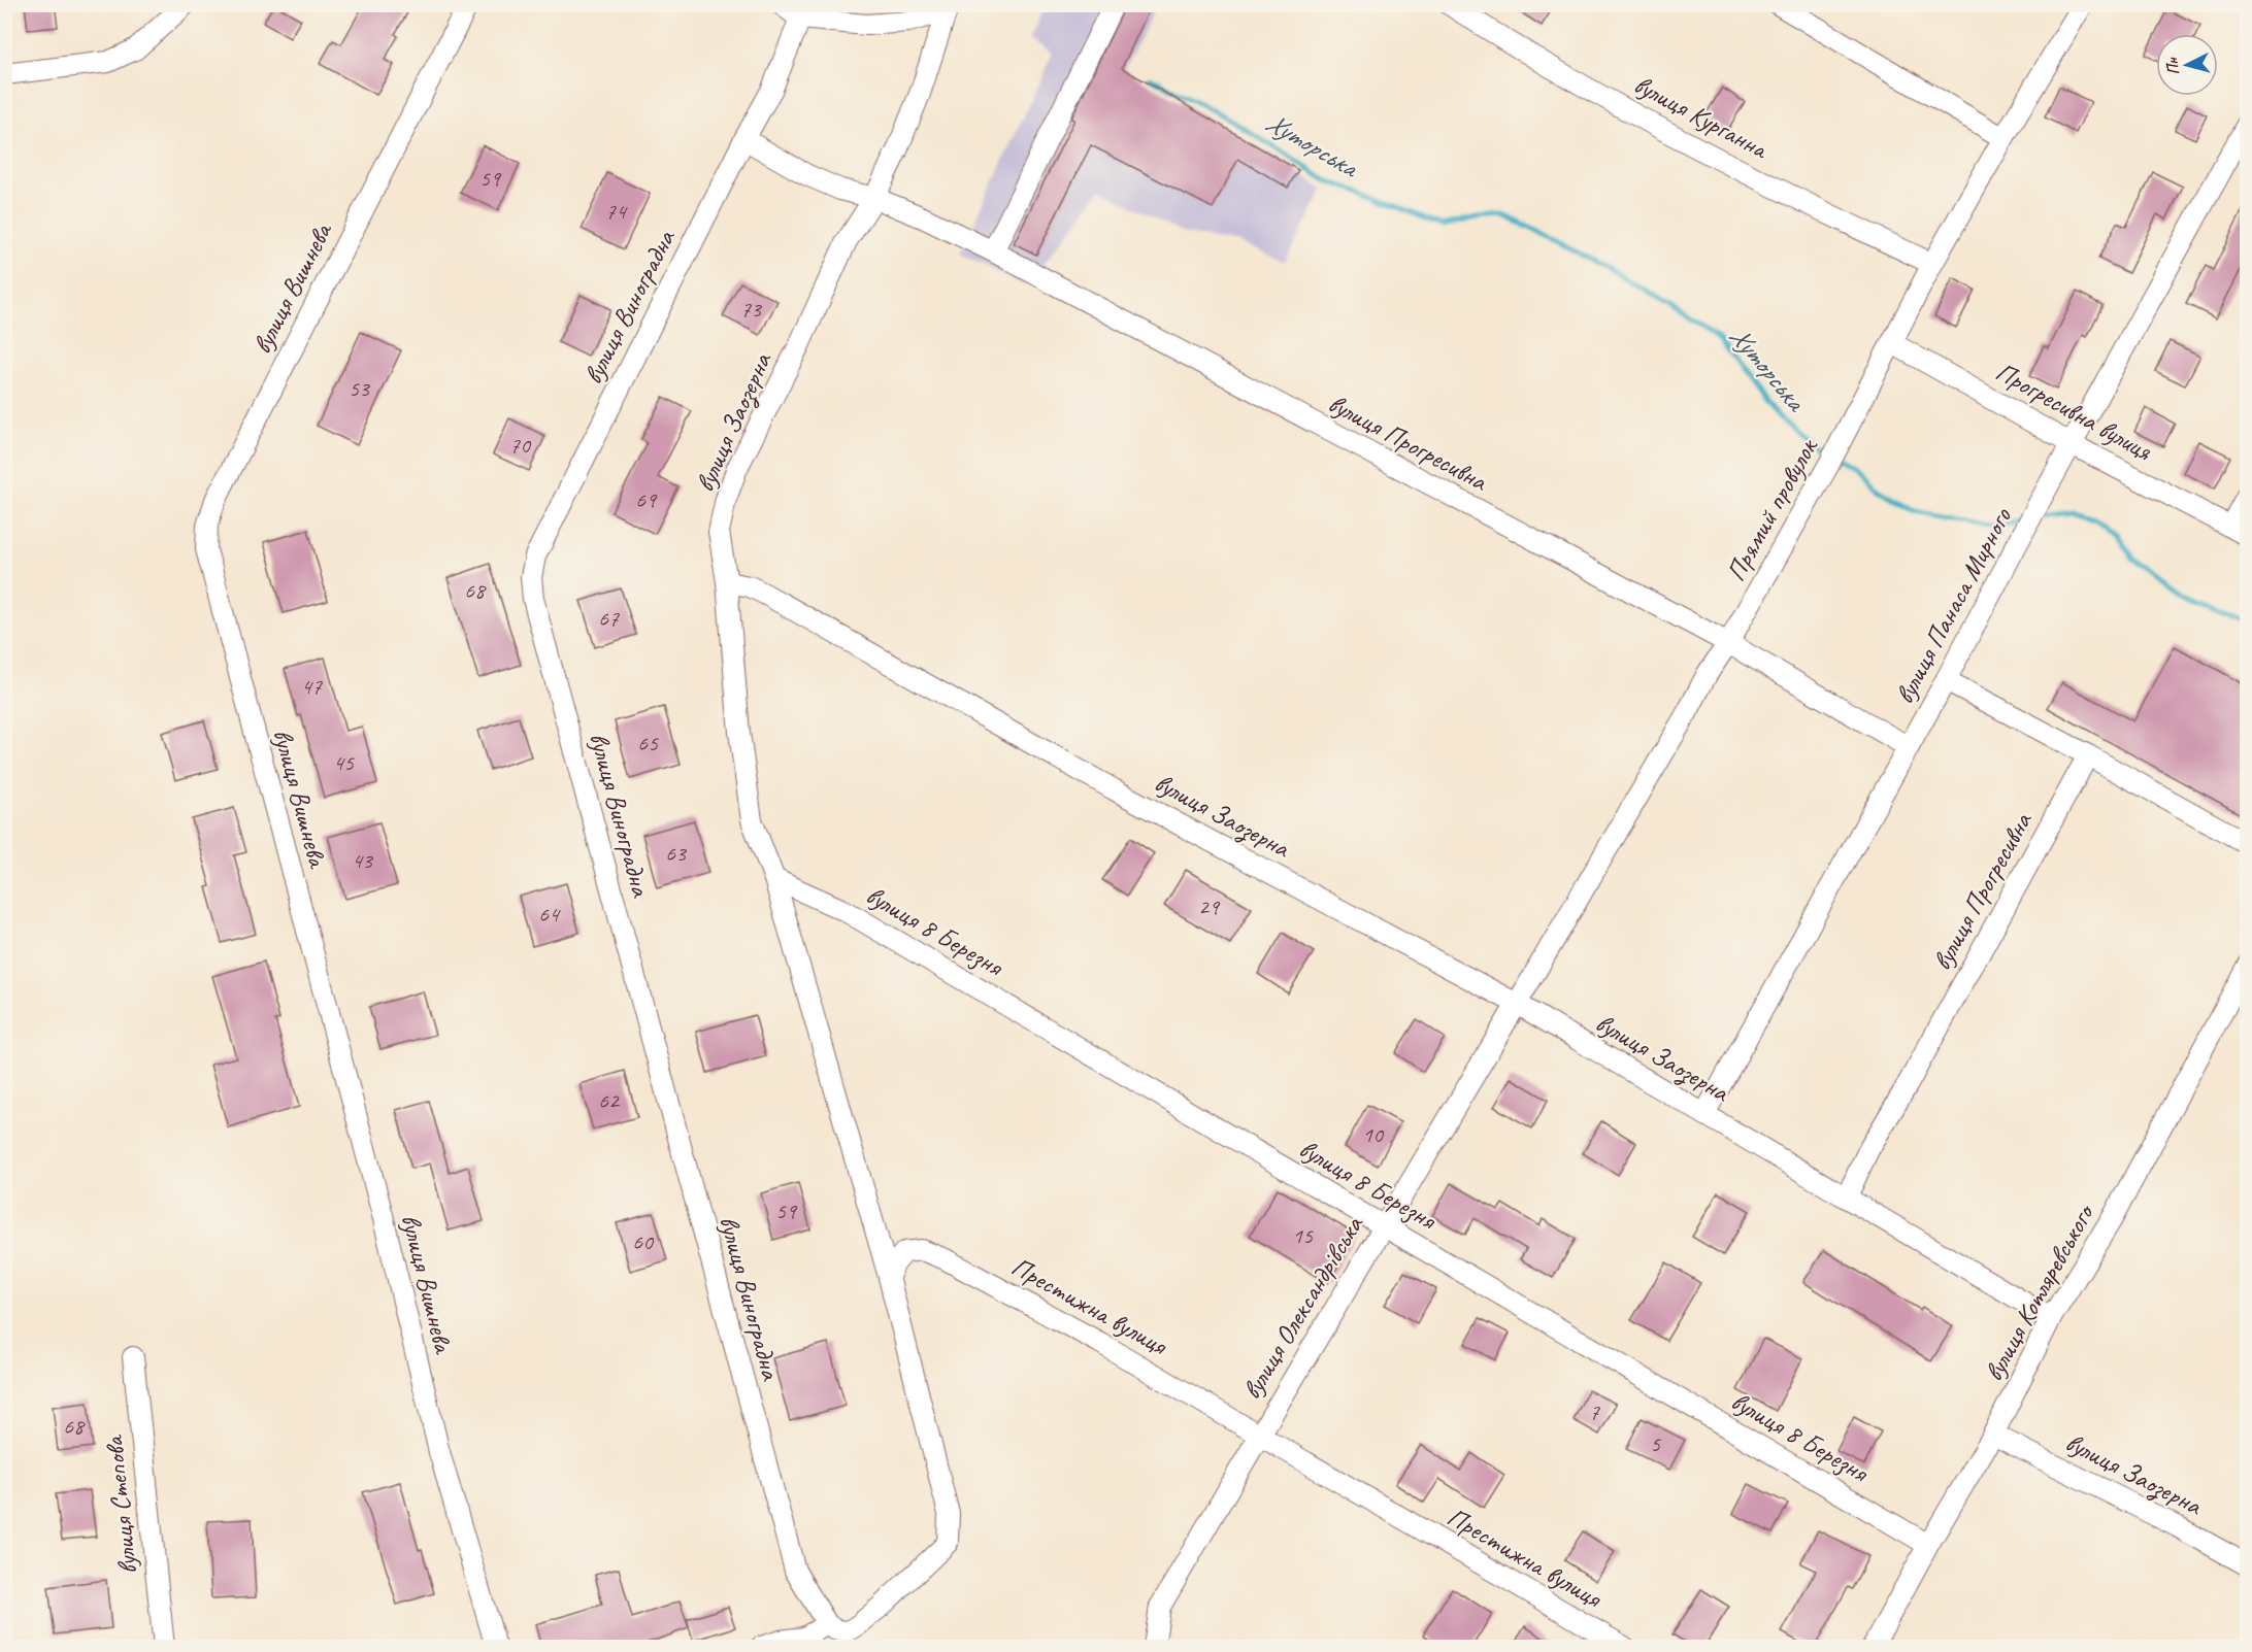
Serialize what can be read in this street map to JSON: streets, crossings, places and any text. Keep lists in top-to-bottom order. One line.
{"streets":{"street":["вулиця Курганна","вулиця Вишнева","вулиця Виноградна","Прогресивна вулиця","вулиця Заозерна","вулиця Прогресивна","Прямий провулок","вулиця Панаса Мирного","вулиця 8 Березня","вулиця Котляревського","Престижна вулиця","вулиця Олександрівська","вулиця Степова"]},"crossings":[["вулиця Курганна","Прямий провулок"],["вулиця Виноградна","вулиця Прогресивна"],["Прогресивна вулиця","Прямий провулок"],["Прогресивна вулиця","вулиця Панаса Мирного"],["вулиця Заозерна","вулиця Прогресивна"],["вулиця Заозерна","Прямий провулок"],["вулиця Заозерна","вулиця Панаса Мирного"],["вулиця Заозерна","вулиця Котляревського"],["вулиця Заозерна","вулиця Олександрівська"],["вулиця Прогресивна","Прямий провулок"],["вулиця Прогресивна","вулиця Панаса Мирного"],["Прямий провулок","вулиця Олександрівська"],["вулиця 8 Березня","вулиця Котляревського"],["вулиця 8 Березня","вулиця Олександрівська"],["Престижна вулиця","вулиця Олександрівська"]],"water":["Хуторська"],"house_numbers":["59","74","73","53","70","69","68","67","47","65","45","63","43","29","64","62","10","59","15","60","7","68","5"],"north":"left"}
